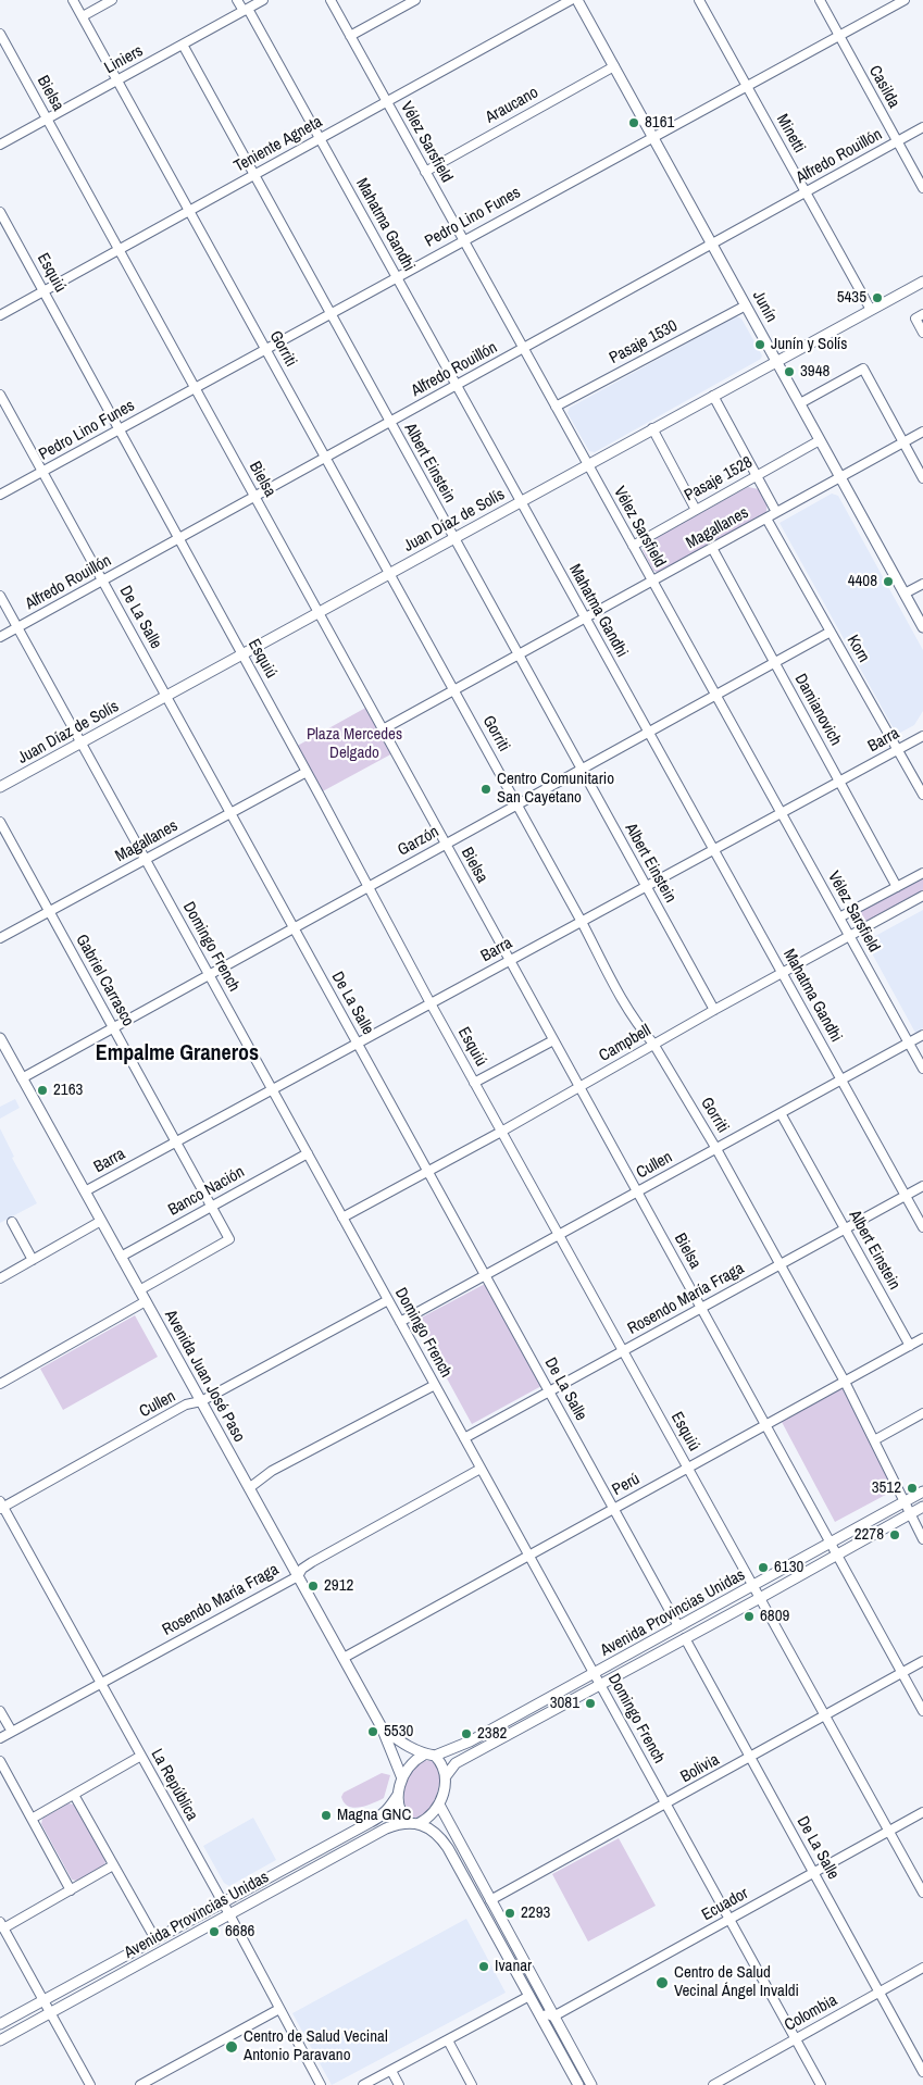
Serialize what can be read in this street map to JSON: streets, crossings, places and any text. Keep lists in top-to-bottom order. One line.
{"streets":{"main road":["Junín","Juan Díaz de Solís","Avenida Juan José Paso","Avenida Provincias Unidas"],"street":["Liniers","Casilda","Bielsa","Araucano","Minetti","Vélez Sarsfield","Teniente Agneta","Alfredo Rouillón","Pedro Lino Funes","Mahatma Gandhi","Esquiú","Pasaje 1530","Gorriti","Albert Einstein","Pasaje 1528","Magallanes","De La Salle","Korn","Damianovich","Barra","Garzón","Domingo French","Gabriel Carrasco","Campbell","Cullen","Banco Nación","Rosendo María Fraga","Perú","Bolivia","La República","Ecuador","Colombia"]},"crossings":[["Liniers","Bielsa"],["Liniers","Mahatma Gandhi"],["Liniers","Gorriti"],["Liniers","Albert Einstein"],["Casilda","Alfredo Rouillón"],["Casilda","Pedro Lino Funes"],["Bielsa","Teniente Agneta"],["Bielsa","Alfredo Rouillón"],["Bielsa","Pedro Lino Funes"],["Bielsa","Juan Díaz de Solís"],["Bielsa","Magallanes"],["Bielsa","Barra"],["Bielsa","Garzón"],["Bielsa","Campbell"],["Bielsa","Cullen"],["Bielsa","Rosendo María Fraga"],["Bielsa","Perú"],["Bielsa","Avenida Provincias Unidas"],["Bielsa","Bolivia"],["Araucano","Vélez Sarsfield"],["Araucano","Junín"],["Minetti","Alfredo Rouillón"],["Minetti","Pedro Lino Funes"],["Minetti","Juan Díaz de Solís"],["Vélez Sarsfield","Teniente Agneta"],["Vélez Sarsfield","Alfredo Rouillón"],["Vélez Sarsfield","Pedro Lino Funes"],["Vélez Sarsfield","Pasaje 1530"],["Vélez Sarsfield","Pasaje 1528"],["Vélez Sarsfield","Juan Díaz de Solís"],["Vélez Sarsfield","Magallanes"],["Vélez Sarsfield","Barra"],["Vélez Sarsfield","Garzón"],["Vélez Sarsfield","Campbell"],["Vélez Sarsfield","Cullen"],["Teniente Agneta","Mahatma Gandhi"],["Teniente Agneta","Esquiú"],["Teniente Agneta","Gorriti"],["Teniente Agneta","Albert Einstein"],["Alfredo Rouillón","Mahatma Gandhi"],["Alfredo Rouillón","Esquiú"],["Alfredo Rouillón","Junín"],["Alfredo Rouillón","Gorriti"],["Alfredo Rouillón","Albert Einstein"],["Alfredo Rouillón","De La Salle"],["Alfredo Rouillón","Domingo French"],["Pedro Lino Funes","Mahatma Gandhi"],["Pedro Lino Funes","Esquiú"],["Pedro Lino Funes","Junín"],["Pedro Lino Funes","Gorriti"],["Pedro Lino Funes","Albert Einstein"],["Pedro Lino Funes","De La Salle"],["Mahatma Gandhi","Juan Díaz de Solís"],["Mahatma Gandhi","Magallanes"],["Mahatma Gandhi","Barra"],["Mahatma Gandhi","Garzón"],["Mahatma Gandhi","Campbell"],["Mahatma Gandhi","Cullen"],["Mahatma Gandhi","Rosendo María Fraga"],["Esquiú","Juan Díaz de Solís"],["Esquiú","Magallanes"],["Esquiú","Barra"],["Esquiú","Garzón"],["Esquiú","Campbell"],["Esquiú","Cullen"],["Esquiú","Rosendo María Fraga"],["Esquiú","Perú"],["Esquiú","Avenida Provincias Unidas"],["Esquiú","Bolivia"],["Esquiú","Ecuador"],["Junín","Pasaje 1530"],["Junín","Pasaje 1528"],["Junín","Juan Díaz de Solís"],["Junín","Magallanes"],["Gorriti","Juan Díaz de Solís"],["Gorriti","Magallanes"],["Gorriti","Barra"],["Gorriti","Garzón"],["Gorriti","Campbell"],["Gorriti","Cullen"],["Gorriti","Rosendo María Fraga"],["Gorriti","Perú"],["Gorriti","Avenida Provincias Unidas"],["Albert Einstein","Juan Díaz de Solís"],["Albert Einstein","Magallanes"],["Albert Einstein","Barra"],["Albert Einstein","Garzón"],["Albert Einstein","Campbell"],["Albert Einstein","Cullen"],["Albert Einstein","Rosendo María Fraga"],["Albert Einstein","Perú"],["Juan Díaz de Solís","De La Salle"],["Juan Díaz de Solís","Domingo French"],["Magallanes","De La Salle"],["Magallanes","Korn"],["Magallanes","Damianovich"],["Magallanes","Domingo French"],["Magallanes","Gabriel Carrasco"],["De La Salle","Barra"],["De La Salle","Garzón"],["De La Salle","Campbell"],["De La Salle","Cullen"],["De La Salle","Rosendo María Fraga"],["De La Salle","Perú"],["De La Salle","Avenida Provincias Unidas"],["De La Salle","Bolivia"],["De La Salle","Ecuador"],["De La Salle","Colombia"],["Korn","Barra"],["Korn","Garzón"],["Damianovich","Barra"],["Damianovich","Garzón"],["Barra","Domingo French"],["Barra","Gabriel Carrasco"],["Barra","Avenida Juan José Paso"],["Garzón","Domingo French"],["Garzón","Gabriel Carrasco"],["Garzón","Avenida Juan José Paso"],["Domingo French","Campbell"],["Domingo French","Cullen"],["Domingo French","Banco Nación"],["Domingo French","Rosendo María Fraga"],["Domingo French","Perú"],["Domingo French","Avenida Provincias Unidas"],["Domingo French","Bolivia"],["Domingo French","Ecuador"],["Domingo French","Colombia"],["Gabriel Carrasco","Banco Nación"],["Gabriel Carrasco","Avenida Juan José Paso"],["Cullen","Avenida Juan José Paso"],["Cullen","La República"],["Banco Nación","Avenida Juan José Paso"],["Rosendo María Fraga","Avenida Juan José Paso"],["Rosendo María Fraga","La República"],["Avenida Juan José Paso","Perú"],["Avenida Juan José Paso","Avenida Provincias Unidas"],["Avenida Provincias Unidas","La República"]],"districts":["Empalme Graneros"],"parks":["Plaza Mercedes Delgado"],"places":["8161","5435","Junín y Solís","3948","4408","Centro Comunitario San Cayetano","2163","3512","2278","6130","2912","6809","3081","5530","2382","Magna GNC","2293","6686","Ivanar","Centro de Salud Vecinal Ángel Invaldi","Centro de Salud Vecinal Antonio Paravano"]}
